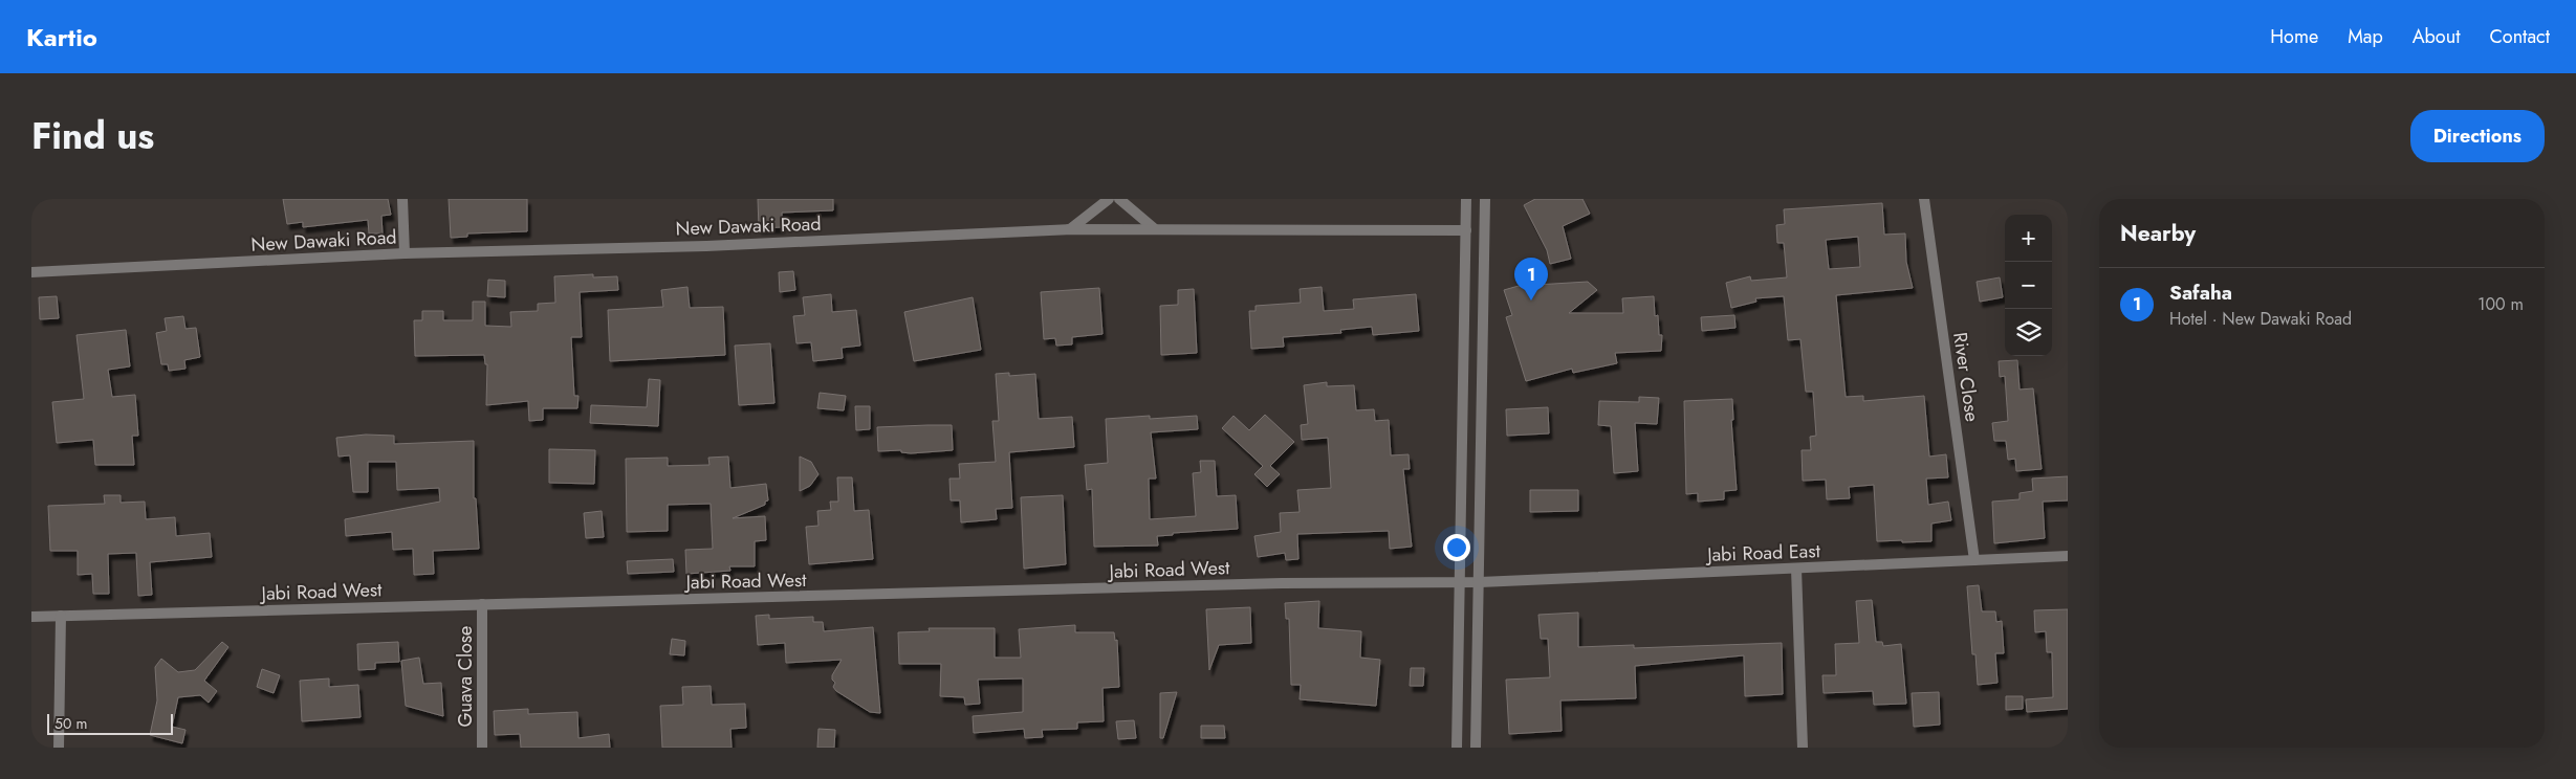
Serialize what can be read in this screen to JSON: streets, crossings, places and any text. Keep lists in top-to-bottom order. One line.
{"streets":{"street":["New Dawaki Road","River Close","Jabi Road East","Jabi Road West","Guava Close"]},"crossings":[["River Close","Jabi Road East"],["Jabi Road East","Jabi Road West"],["Jabi Road West","Guava Close"]],"scale_bar":"50 m","page":{"header":"Kartio","nav":["Home","Map","About","Contact"],"title":"Find us","buttons":"Directions","heading":"Nearby","map_buttons":["+","−"],"pins":"1","list":[{"mark":"1","name":"Safaha","note":"Hotel · New Dawaki Road","value":"100 m"}],"scale":"50 m"}}
